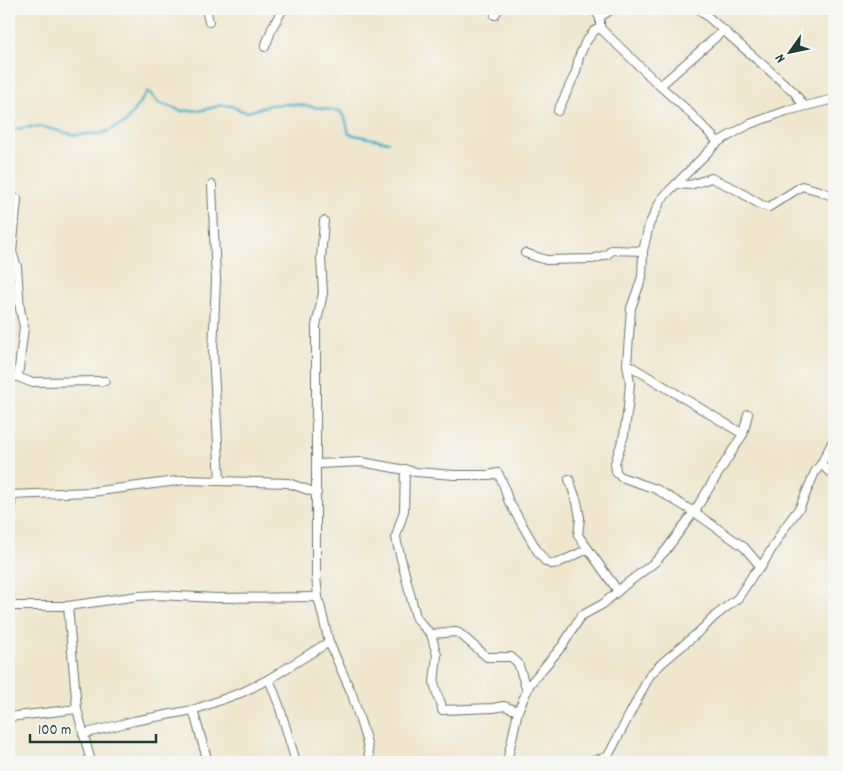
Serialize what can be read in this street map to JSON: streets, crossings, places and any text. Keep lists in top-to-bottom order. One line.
{"scale_bar":"100 m","north":"bottom left"}
